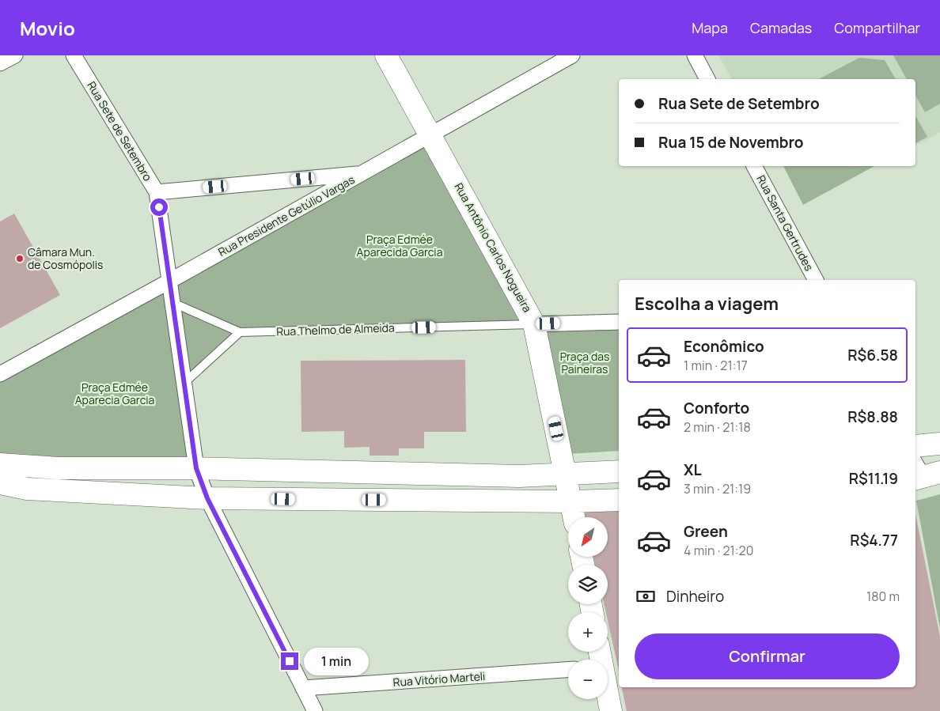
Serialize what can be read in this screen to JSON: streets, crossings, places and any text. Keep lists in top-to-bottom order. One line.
{"streets":{"street":["Rua Sete de Setembro","Rua Presidente Getúlio Vargas","Rua Santa Gertrudes","Rua Antônio Carlos Nogueira","Rua Thelmo de Almeida","Rua Vitório Marteli"]},"crossings":[["Rua Sete de Setembro","Rua Presidente Getúlio Vargas"],["Rua Sete de Setembro","Rua Thelmo de Almeida"],["Rua Sete de Setembro","Rua Vitório Marteli"],["Rua Presidente Getúlio Vargas","Rua Antônio Carlos Nogueira"],["Rua Antônio Carlos Nogueira","Rua Thelmo de Almeida"]],"parks":["Praça Edmée Aparecida Garcia","Praça das Paineiras","Praça Edmée Aparecia Garcia"],"places":["Câmara Mun. de Cosmópolis"],"north":"bottom left","page":{"header":"Movio","nav":["Mapa","Camadas","Compartilhar"],"banner":["Rua Sete de Setembro","Rua 15 de Novembro"],"heading":"Escolha a viagem","list":[{"name":"Econômico","note":"1 min · 21:17","value":"R$6.58"},{"name":"Conforto","note":"2 min · 21:18","value":"R$8.88"},{"name":"XL","note":"3 min · 21:19","value":"R$11.19"},{"name":"Green","note":"4 min · 21:20","value":"R$4.77"}],"map_buttons":["+","−"],"pay":["Dinheiro","180 m"],"buttons":"Confirmar","bubble":"1 min"}}
